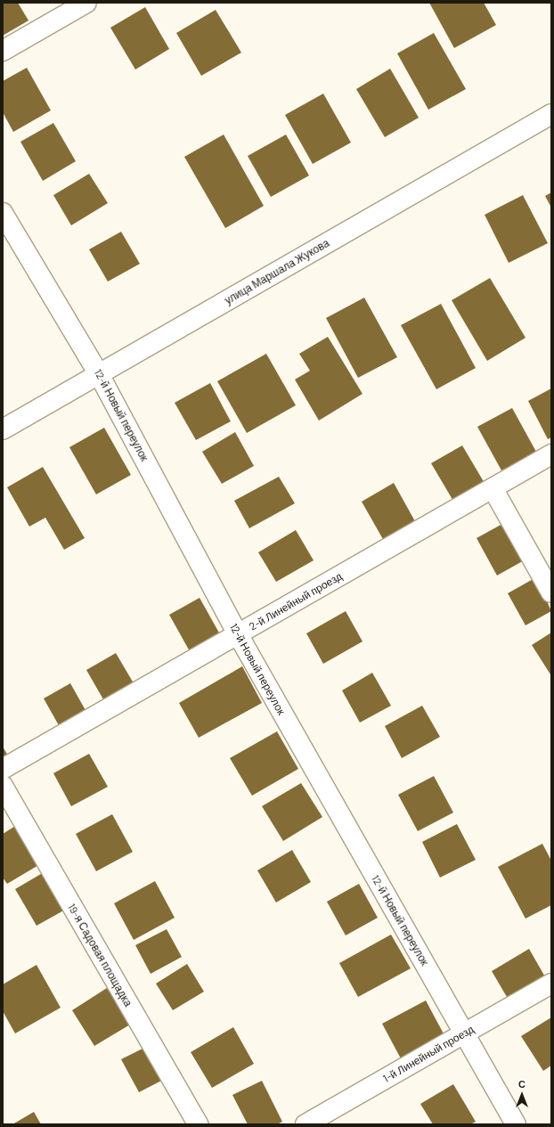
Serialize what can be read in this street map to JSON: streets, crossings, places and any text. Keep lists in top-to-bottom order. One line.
{"streets":{"street":["улица Маршала Жукова","12-й Новый переулок","2-й Линейный проезд","19-я Садовая площадка","1-й Линейный проезд"]},"crossings":[["улица Маршала Жукова","12-й Новый переулок"],["12-й Новый переулок","2-й Линейный проезд"],["12-й Новый переулок","1-й Линейный проезд"]],"north":"top"}
